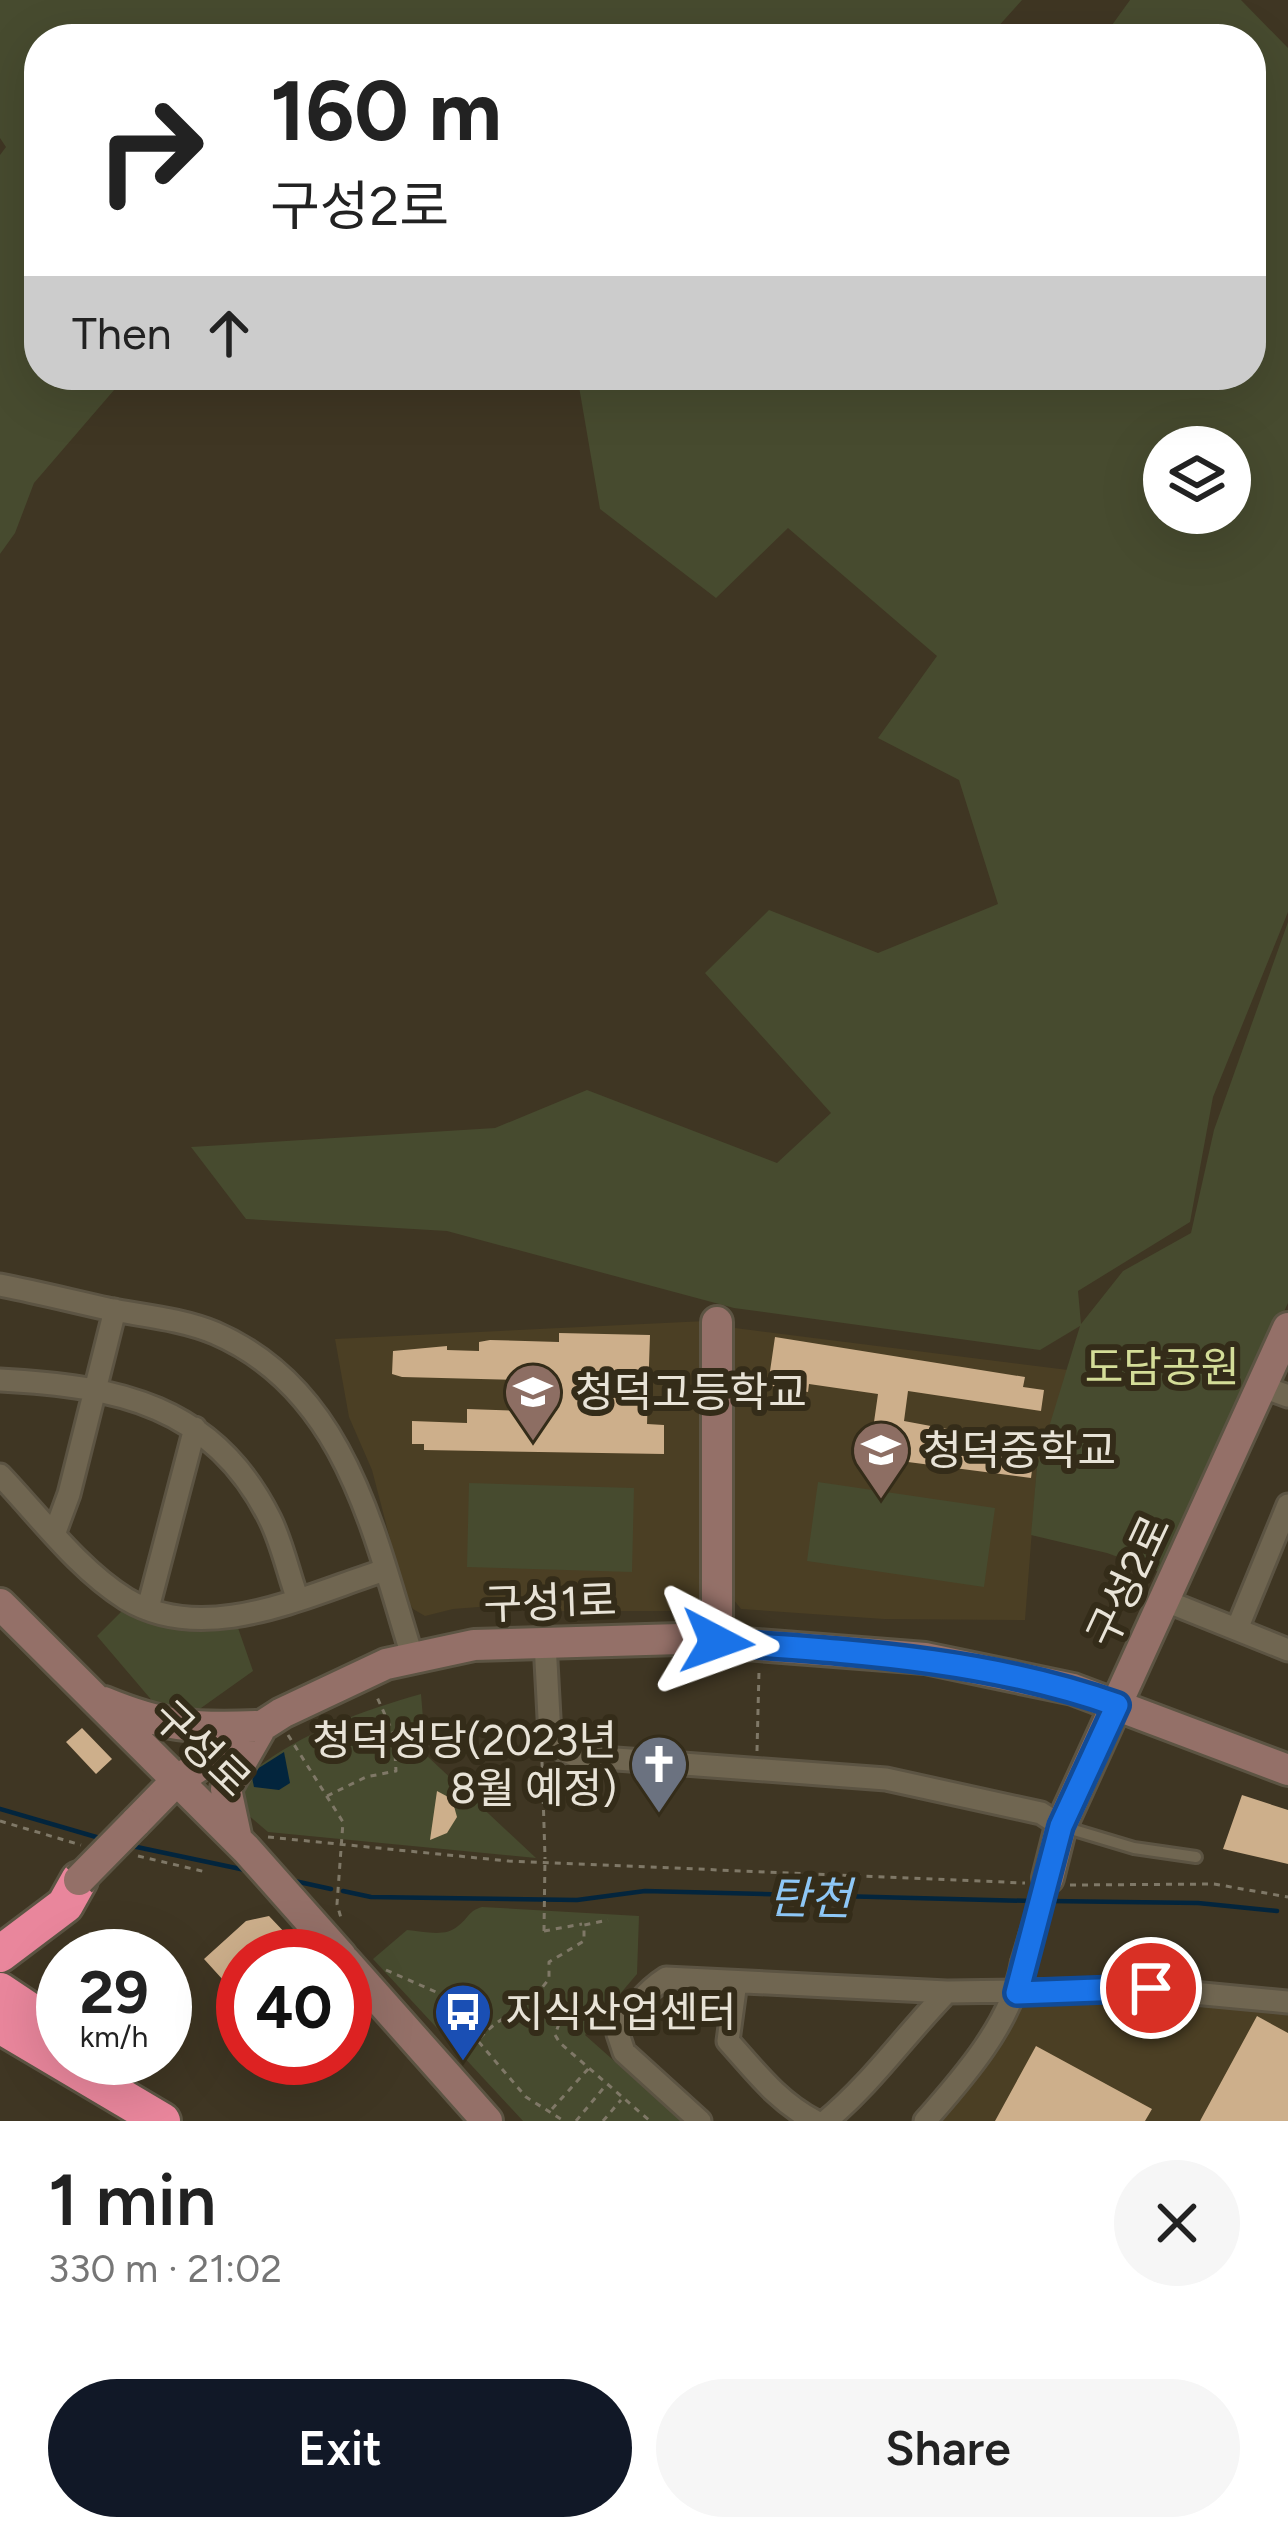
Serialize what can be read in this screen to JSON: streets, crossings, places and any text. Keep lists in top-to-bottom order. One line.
{"streets":{"street":["구성2로","구성1로","구성로"]},"crossings":[["구성2로","구성1로"],["구성1로","구성로"]],"water":["탄천"],"parks":["도담공원"],"places":{"school or university":["청덕고등학교","청덕중학교"],"church":["청덕성당(2023년 8월 예정)"],"bus stop":["지식산업센터"]},"page":{"turn":["160 m","구성2로"],"then":"Then","speed":"29 km/h","limit":"40","heading":["1 min","330 m · 21:02"],"buttons":["Exit","Share"]}}
